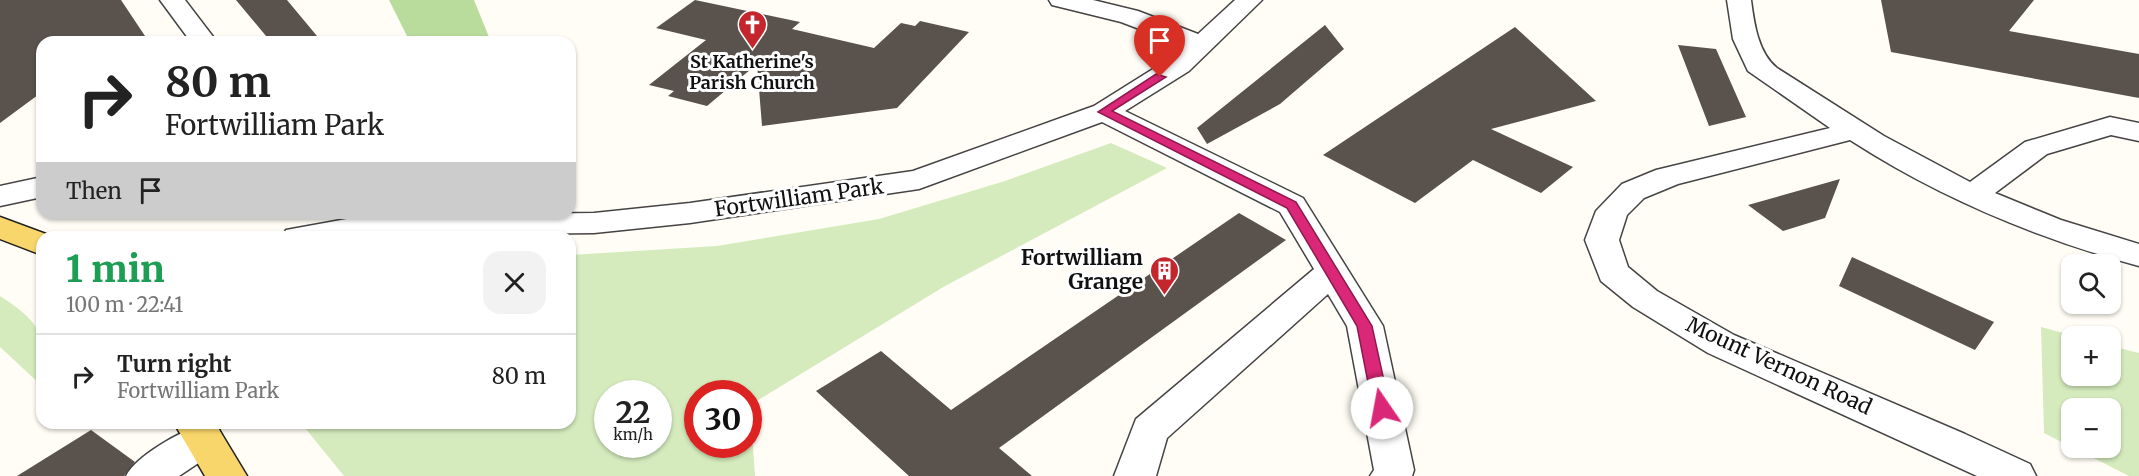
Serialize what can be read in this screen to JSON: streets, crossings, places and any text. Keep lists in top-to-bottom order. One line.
{"streets":{"street":["Fortwilliam Park","Mount Vernon Road"]},"places":{"church":["St Katherine's Parish Church"],"building":["Fortwilliam Grange"]},"page":{"turn":["80 m","Fortwilliam Park"],"then":"Then","heading":["1 min","100 m · 22:41"],"map_buttons":["+","−"],"list":[{"name":"Turn right","note":"Fortwilliam Park","value":"80 m"}],"speed":"22 km/h","limit":"30"}}
